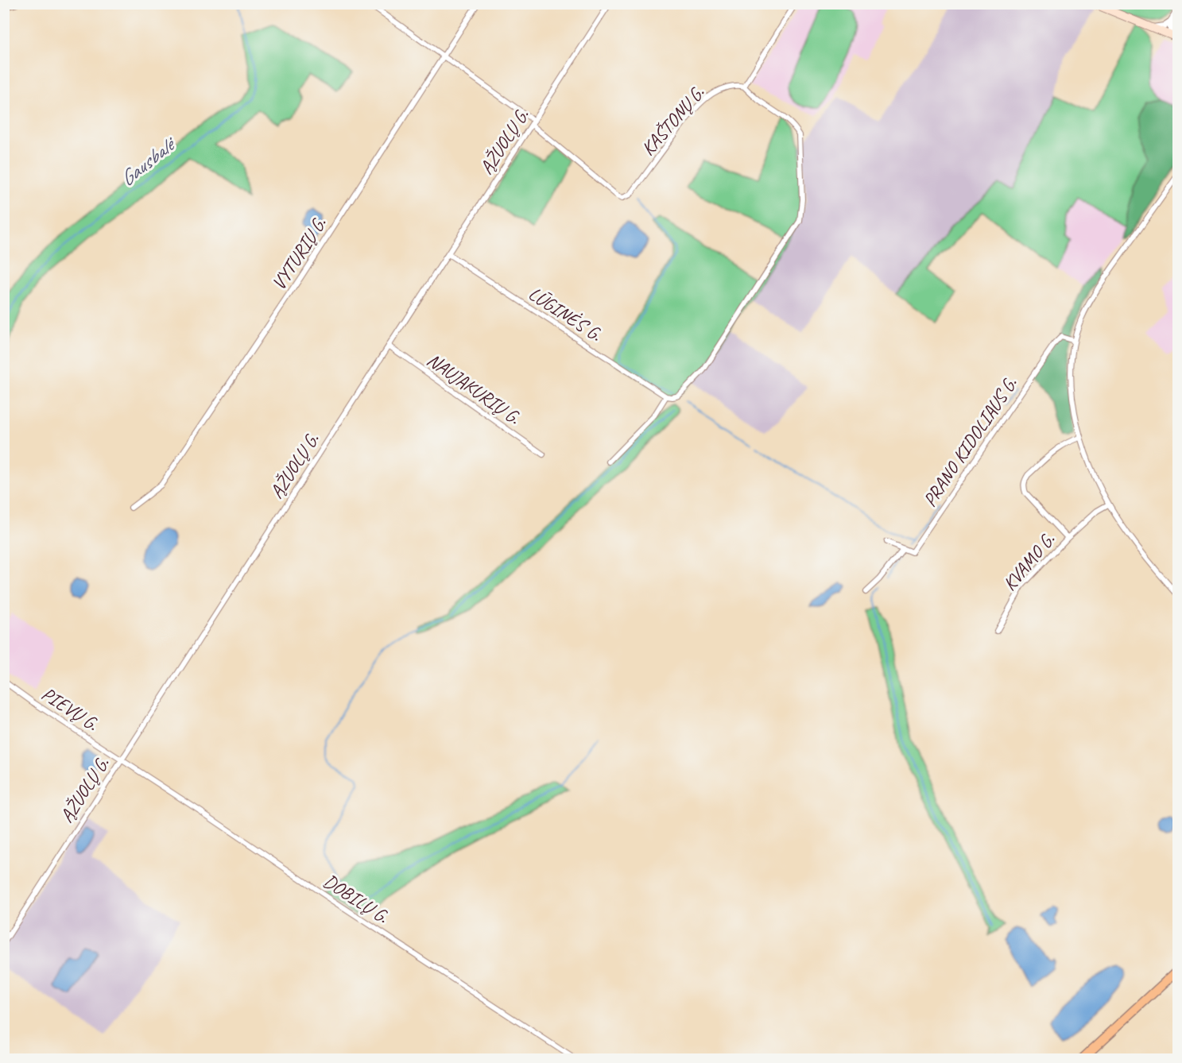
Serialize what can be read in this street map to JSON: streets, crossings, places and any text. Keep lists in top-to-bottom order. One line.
{"streets":{"street":["KAŠTONŲ G.","ĄŽUOLŲ G.","VYTURIŲ G.","LŪGINĖS G.","NAUJAKURIŲ G.","PRANO KIDOLIAUS G.","KVAMO G.","PIEVŲ G.","DOBILŲ G."]},"crossings":[["KAŠTONŲ G.","ĄŽUOLŲ G."],["ĄŽUOLŲ G.","LŪGINĖS G."],["ĄŽUOLŲ G.","NAUJAKURIŲ G."],["ĄŽUOLŲ G.","PIEVŲ G."],["ĄŽUOLŲ G.","DOBILŲ G."],["PIEVŲ G.","DOBILŲ G."]],"water":["Gausbalė"]}
